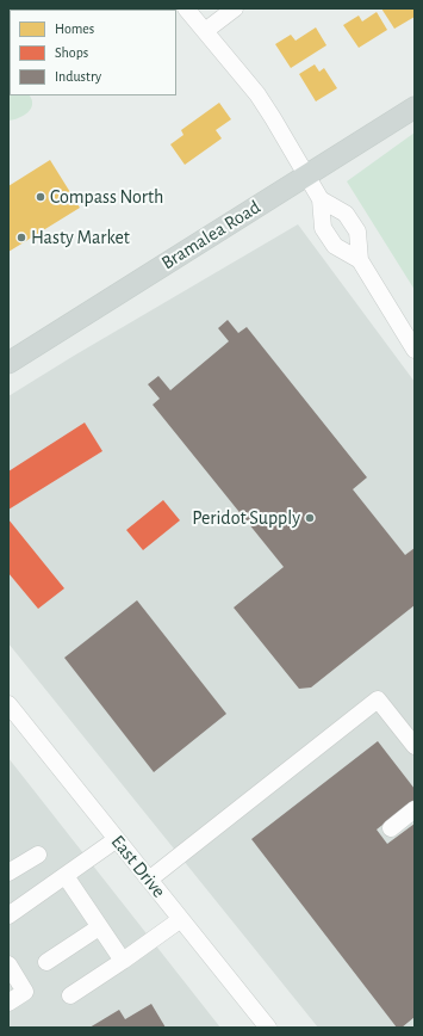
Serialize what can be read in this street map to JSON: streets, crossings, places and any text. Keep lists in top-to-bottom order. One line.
{"streets":{"main road":["Bramalea Road"],"street":["East Drive"]},"places":["Compass North","Hasty Market","Peridot Supply"],"legend":["Homes","Shops","Industry"]}
